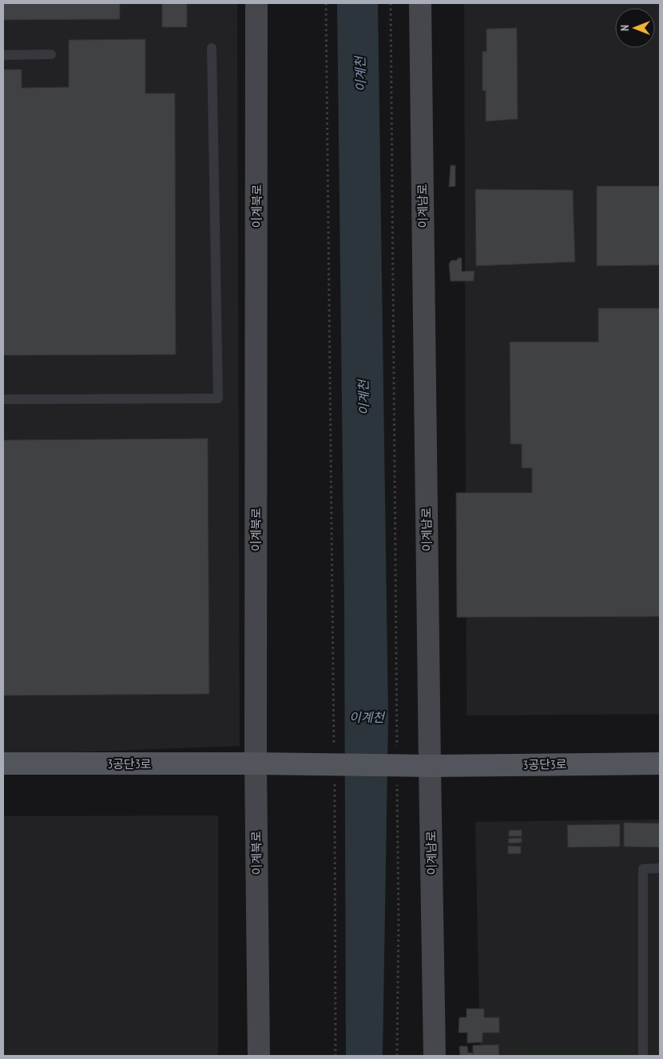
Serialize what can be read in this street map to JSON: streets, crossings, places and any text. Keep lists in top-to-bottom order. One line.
{"streets":{"main road":["3공단3로"],"street":["이계북로","이계남로"]},"crossings":[["이계북로","3공단3로"],["이계남로","3공단3로"]],"water":["이계천"],"north":"left"}
